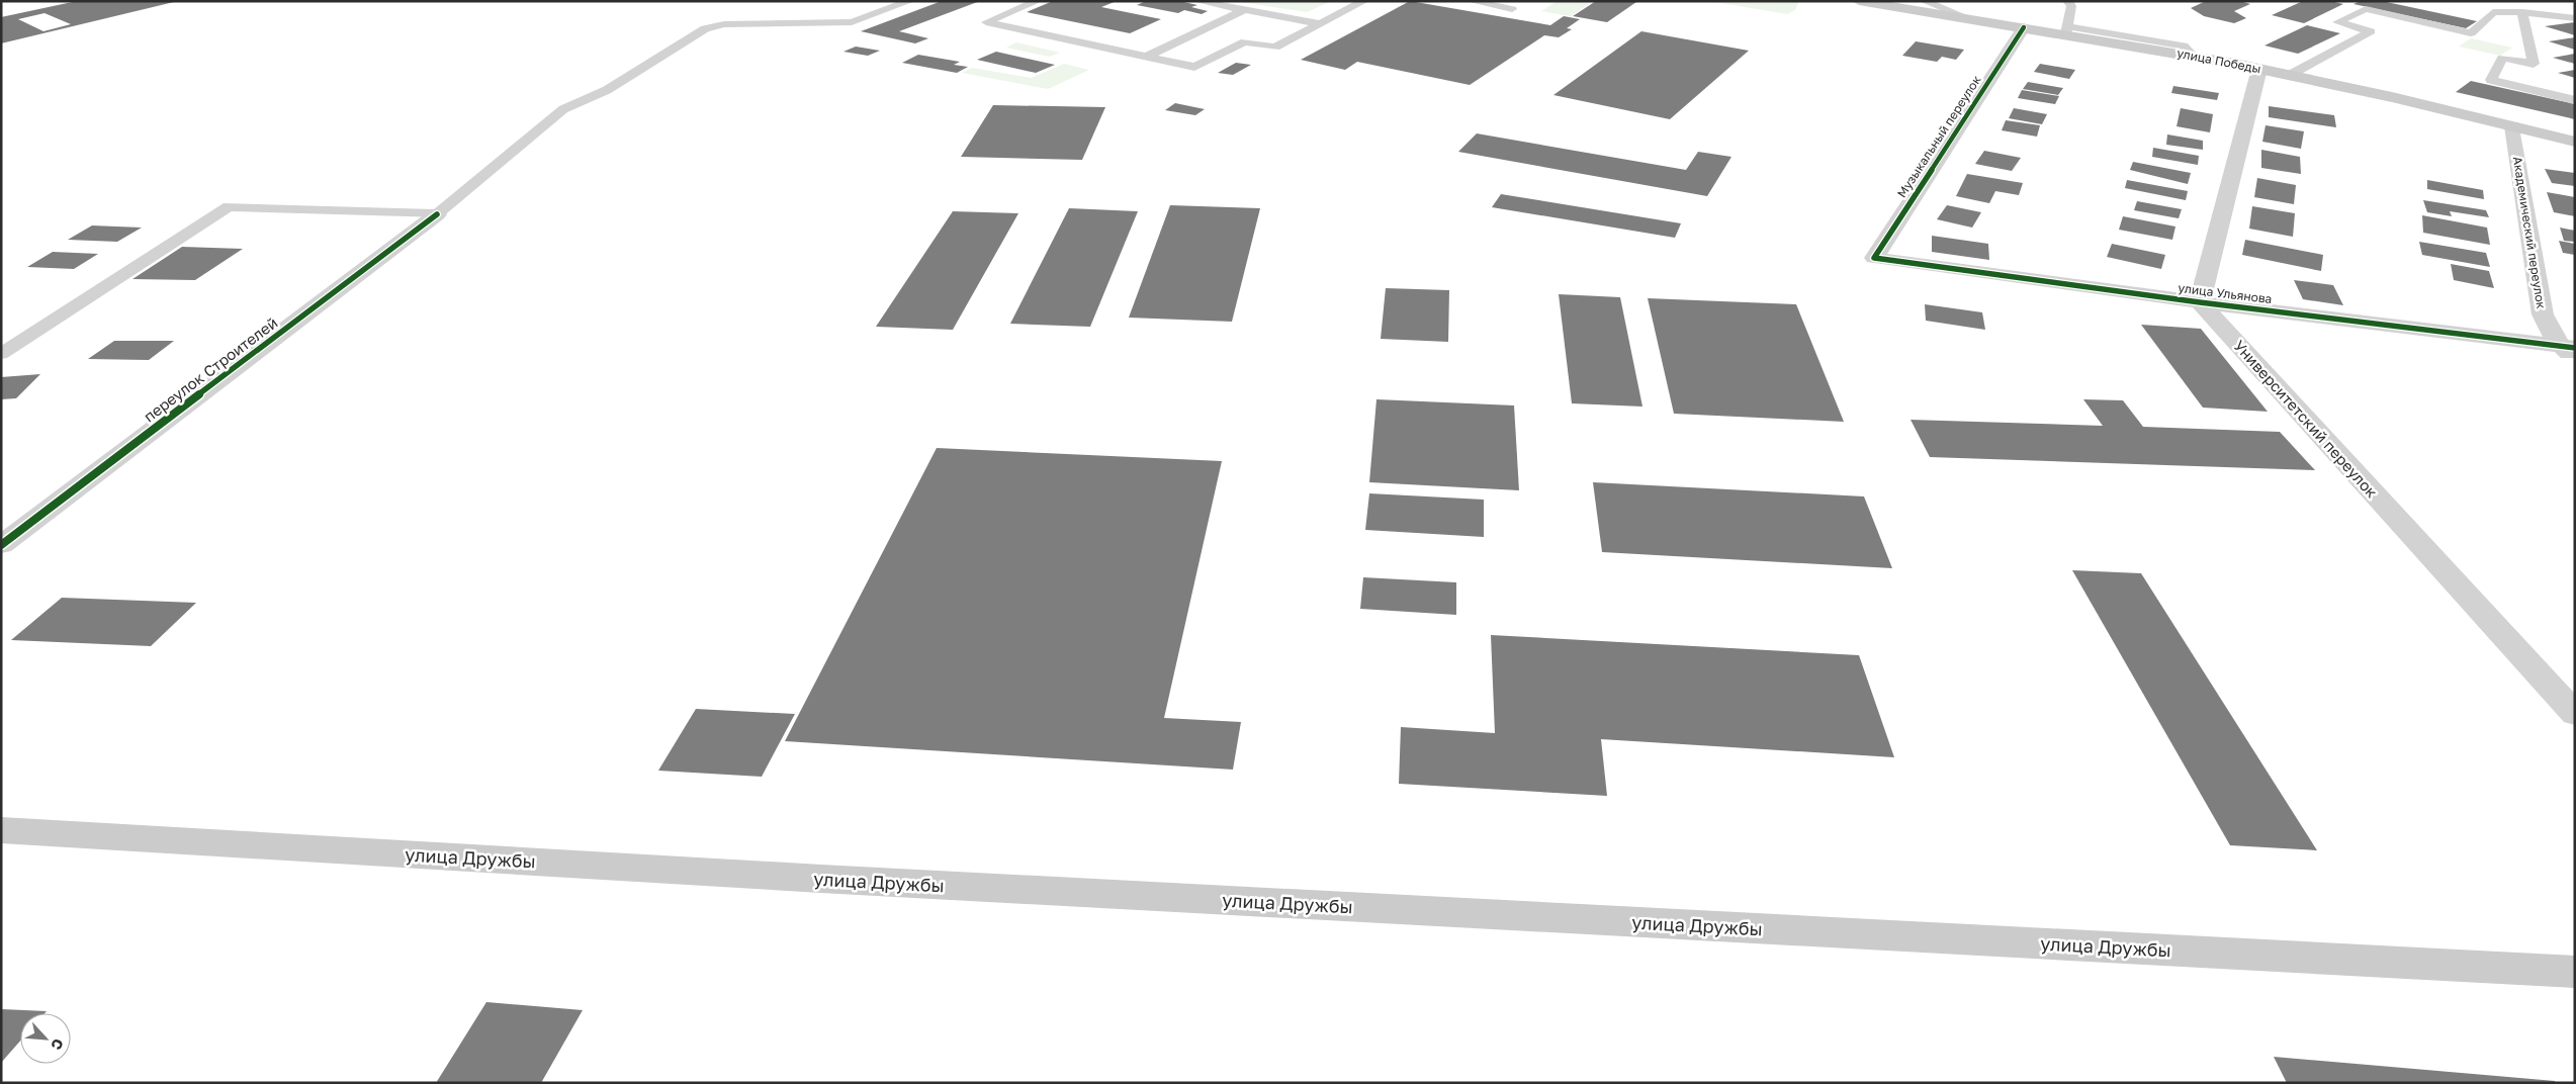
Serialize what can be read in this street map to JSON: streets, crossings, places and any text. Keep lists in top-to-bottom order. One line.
{"streets":{"main road":["улица Победы","улица Дружбы"],"street":["Музыкальный переулок","Академический переулок","улица Ульянова","переулок Строителей","Университетский переулок"]},"crossings":[["улица Победы","Музыкальный переулок"],["улица Победы","Академический переулок"],["Музыкальный переулок","улица Ульянова"],["Академический переулок","улица Ульянова"],["улица Ульянова","Университетский переулок"]],"north":"bottom right"}
